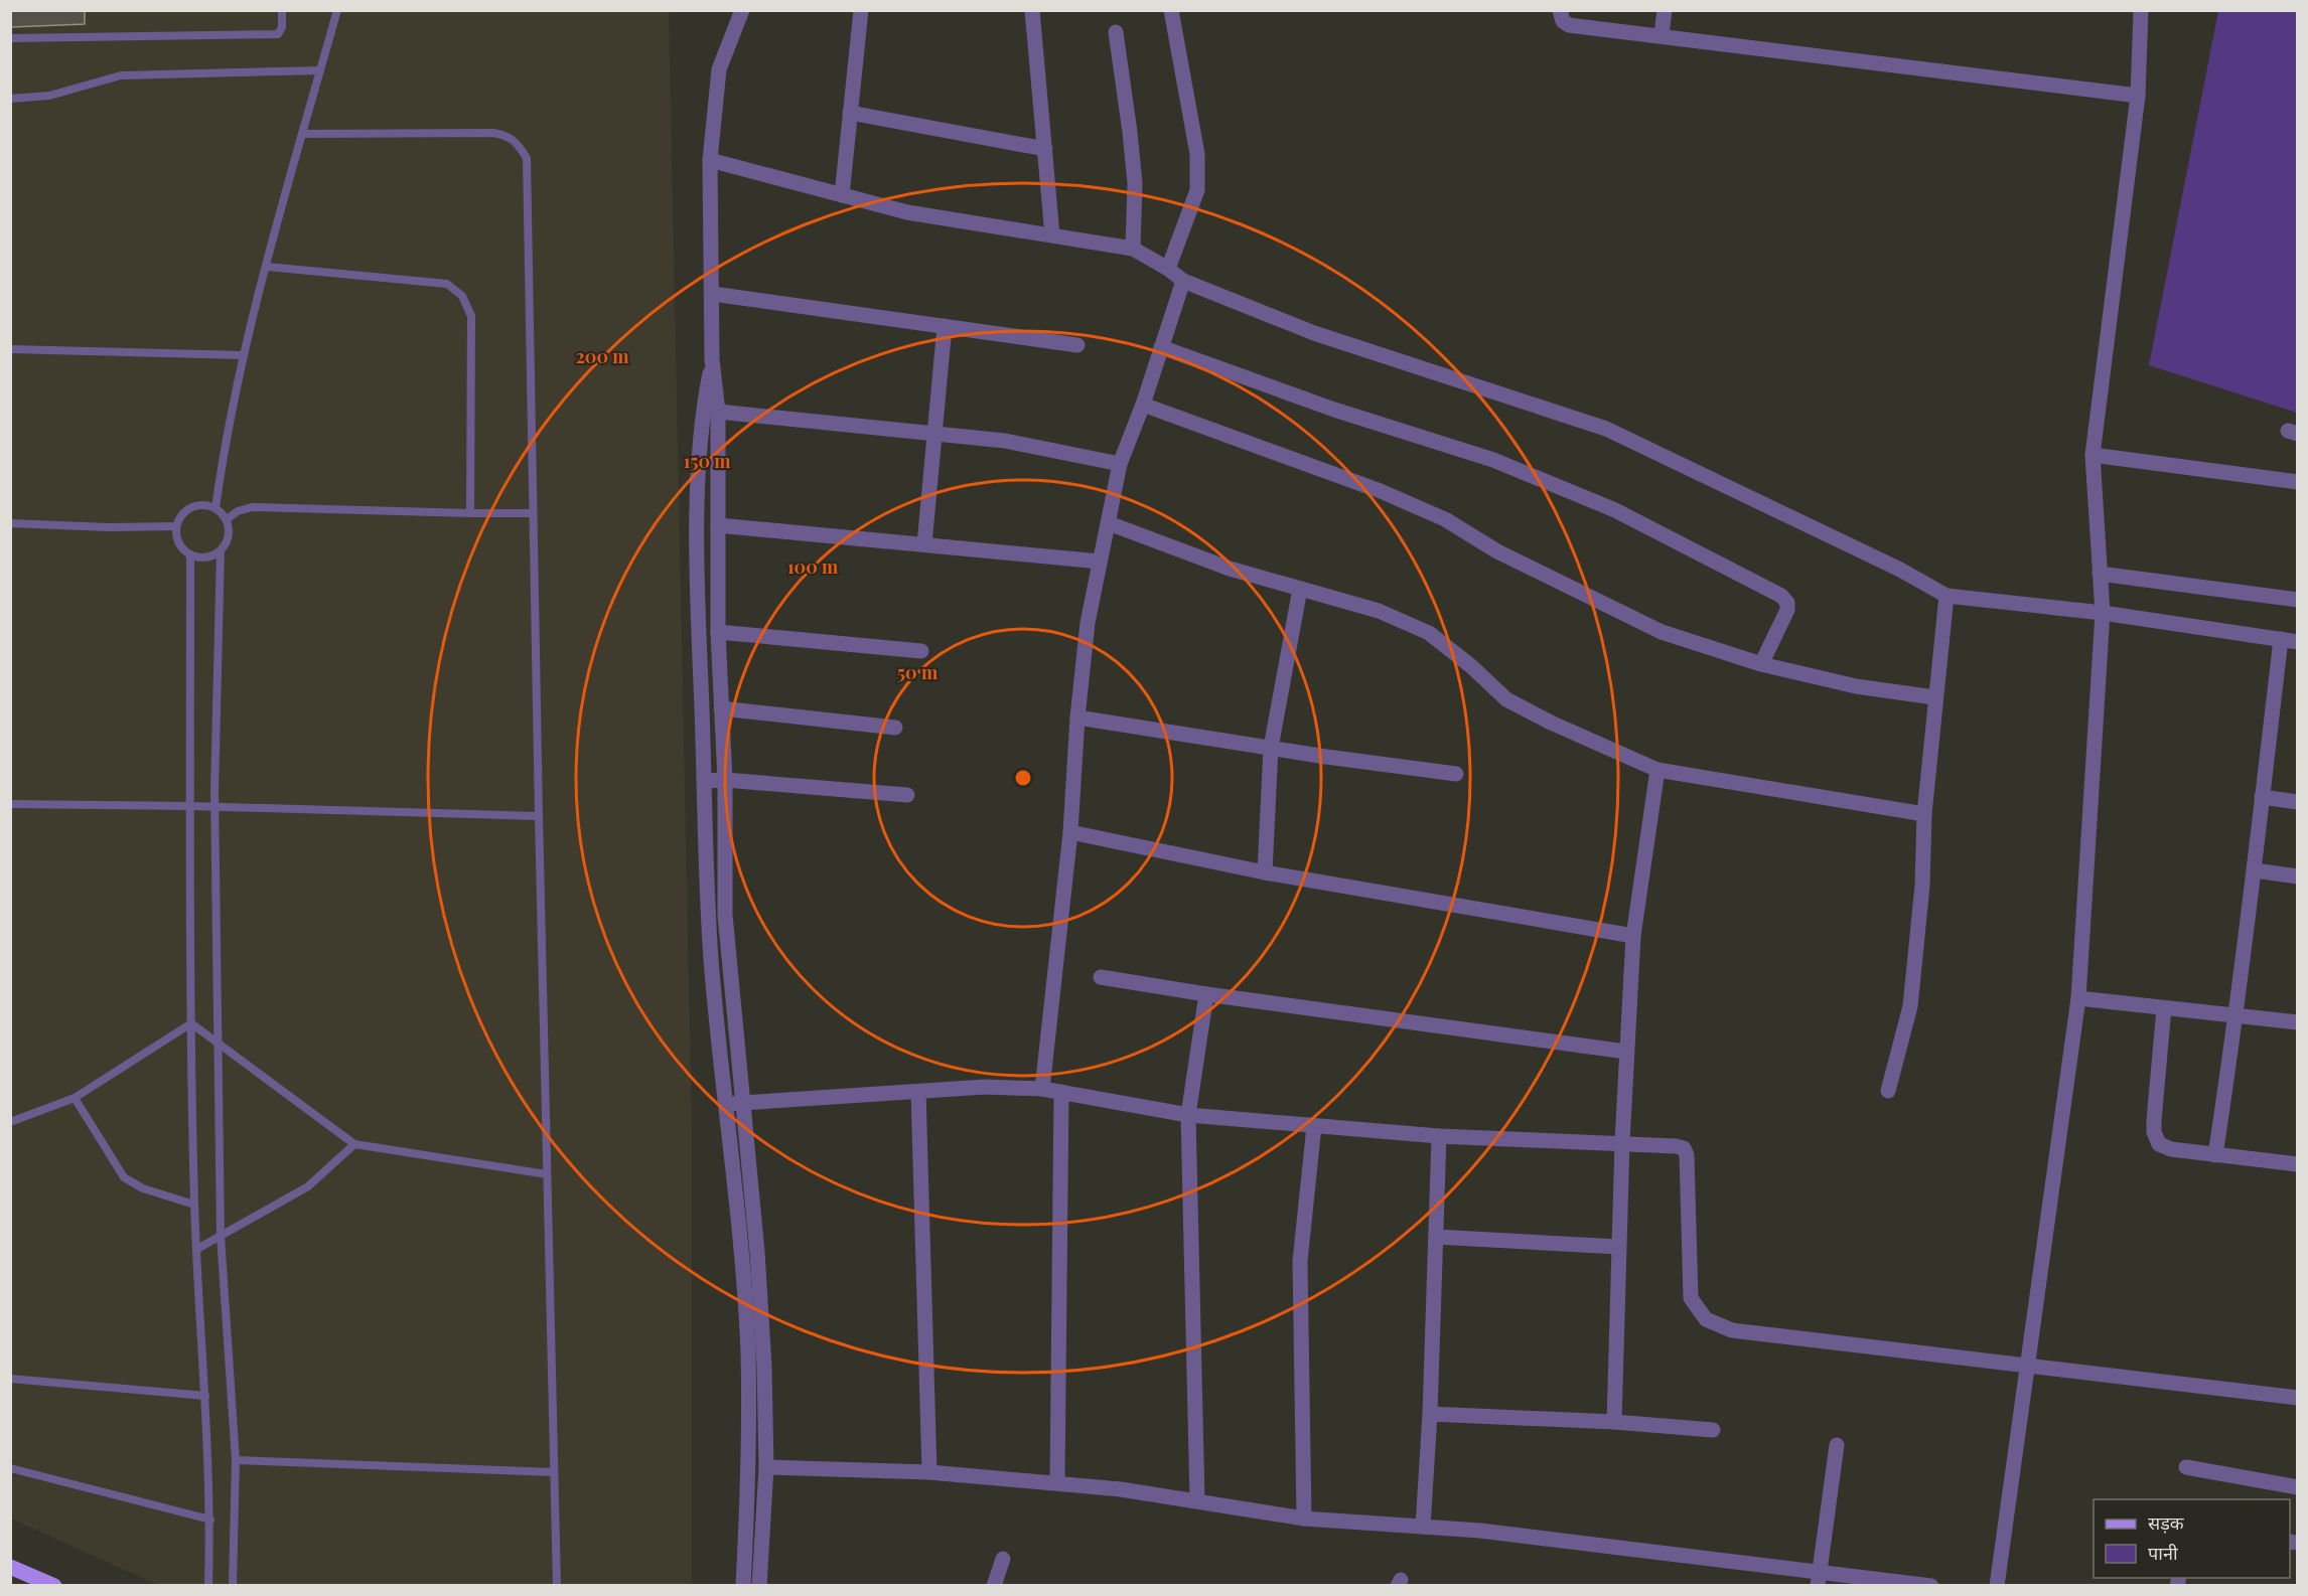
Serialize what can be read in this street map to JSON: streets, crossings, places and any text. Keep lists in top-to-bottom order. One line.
{"legend":["सड़क","पानी"],"rings":["200 m","150 m","100 m","50 m"]}
